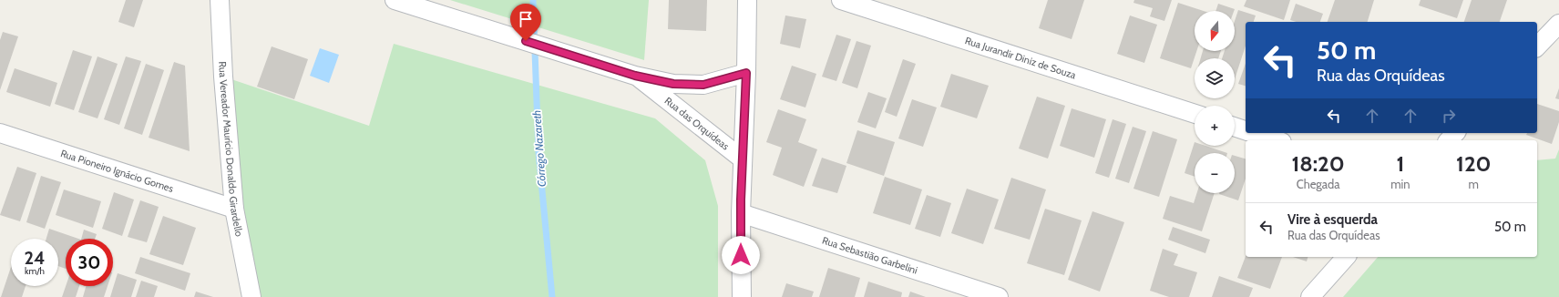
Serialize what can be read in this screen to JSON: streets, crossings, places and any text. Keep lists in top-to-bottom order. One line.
{"streets":{"street":["Rua Jurandir Diniz de Souza","Rua das Orquídeas","Rua Vereador Maurício Donaldo Girardello","Rua Pioneiro Ignácio Gomes","Rua Sebastião Garbelini"]},"crossings":[["Rua Vereador Maurício Donaldo Girardello","Rua Pioneiro Ignácio Gomes"]],"water":["Córrego Nazareth"],"north":"bottom","page":{"map_buttons":["+","−"],"turn":["50 m","Rua das Orquídeas"],"eta":["18:20","Chegada","1","min","120","m"],"list":[{"name":"Vire à esquerda","note":"Rua das Orquídeas","value":"50 m"}],"speed":"24 km/h","limit":"30"}}
